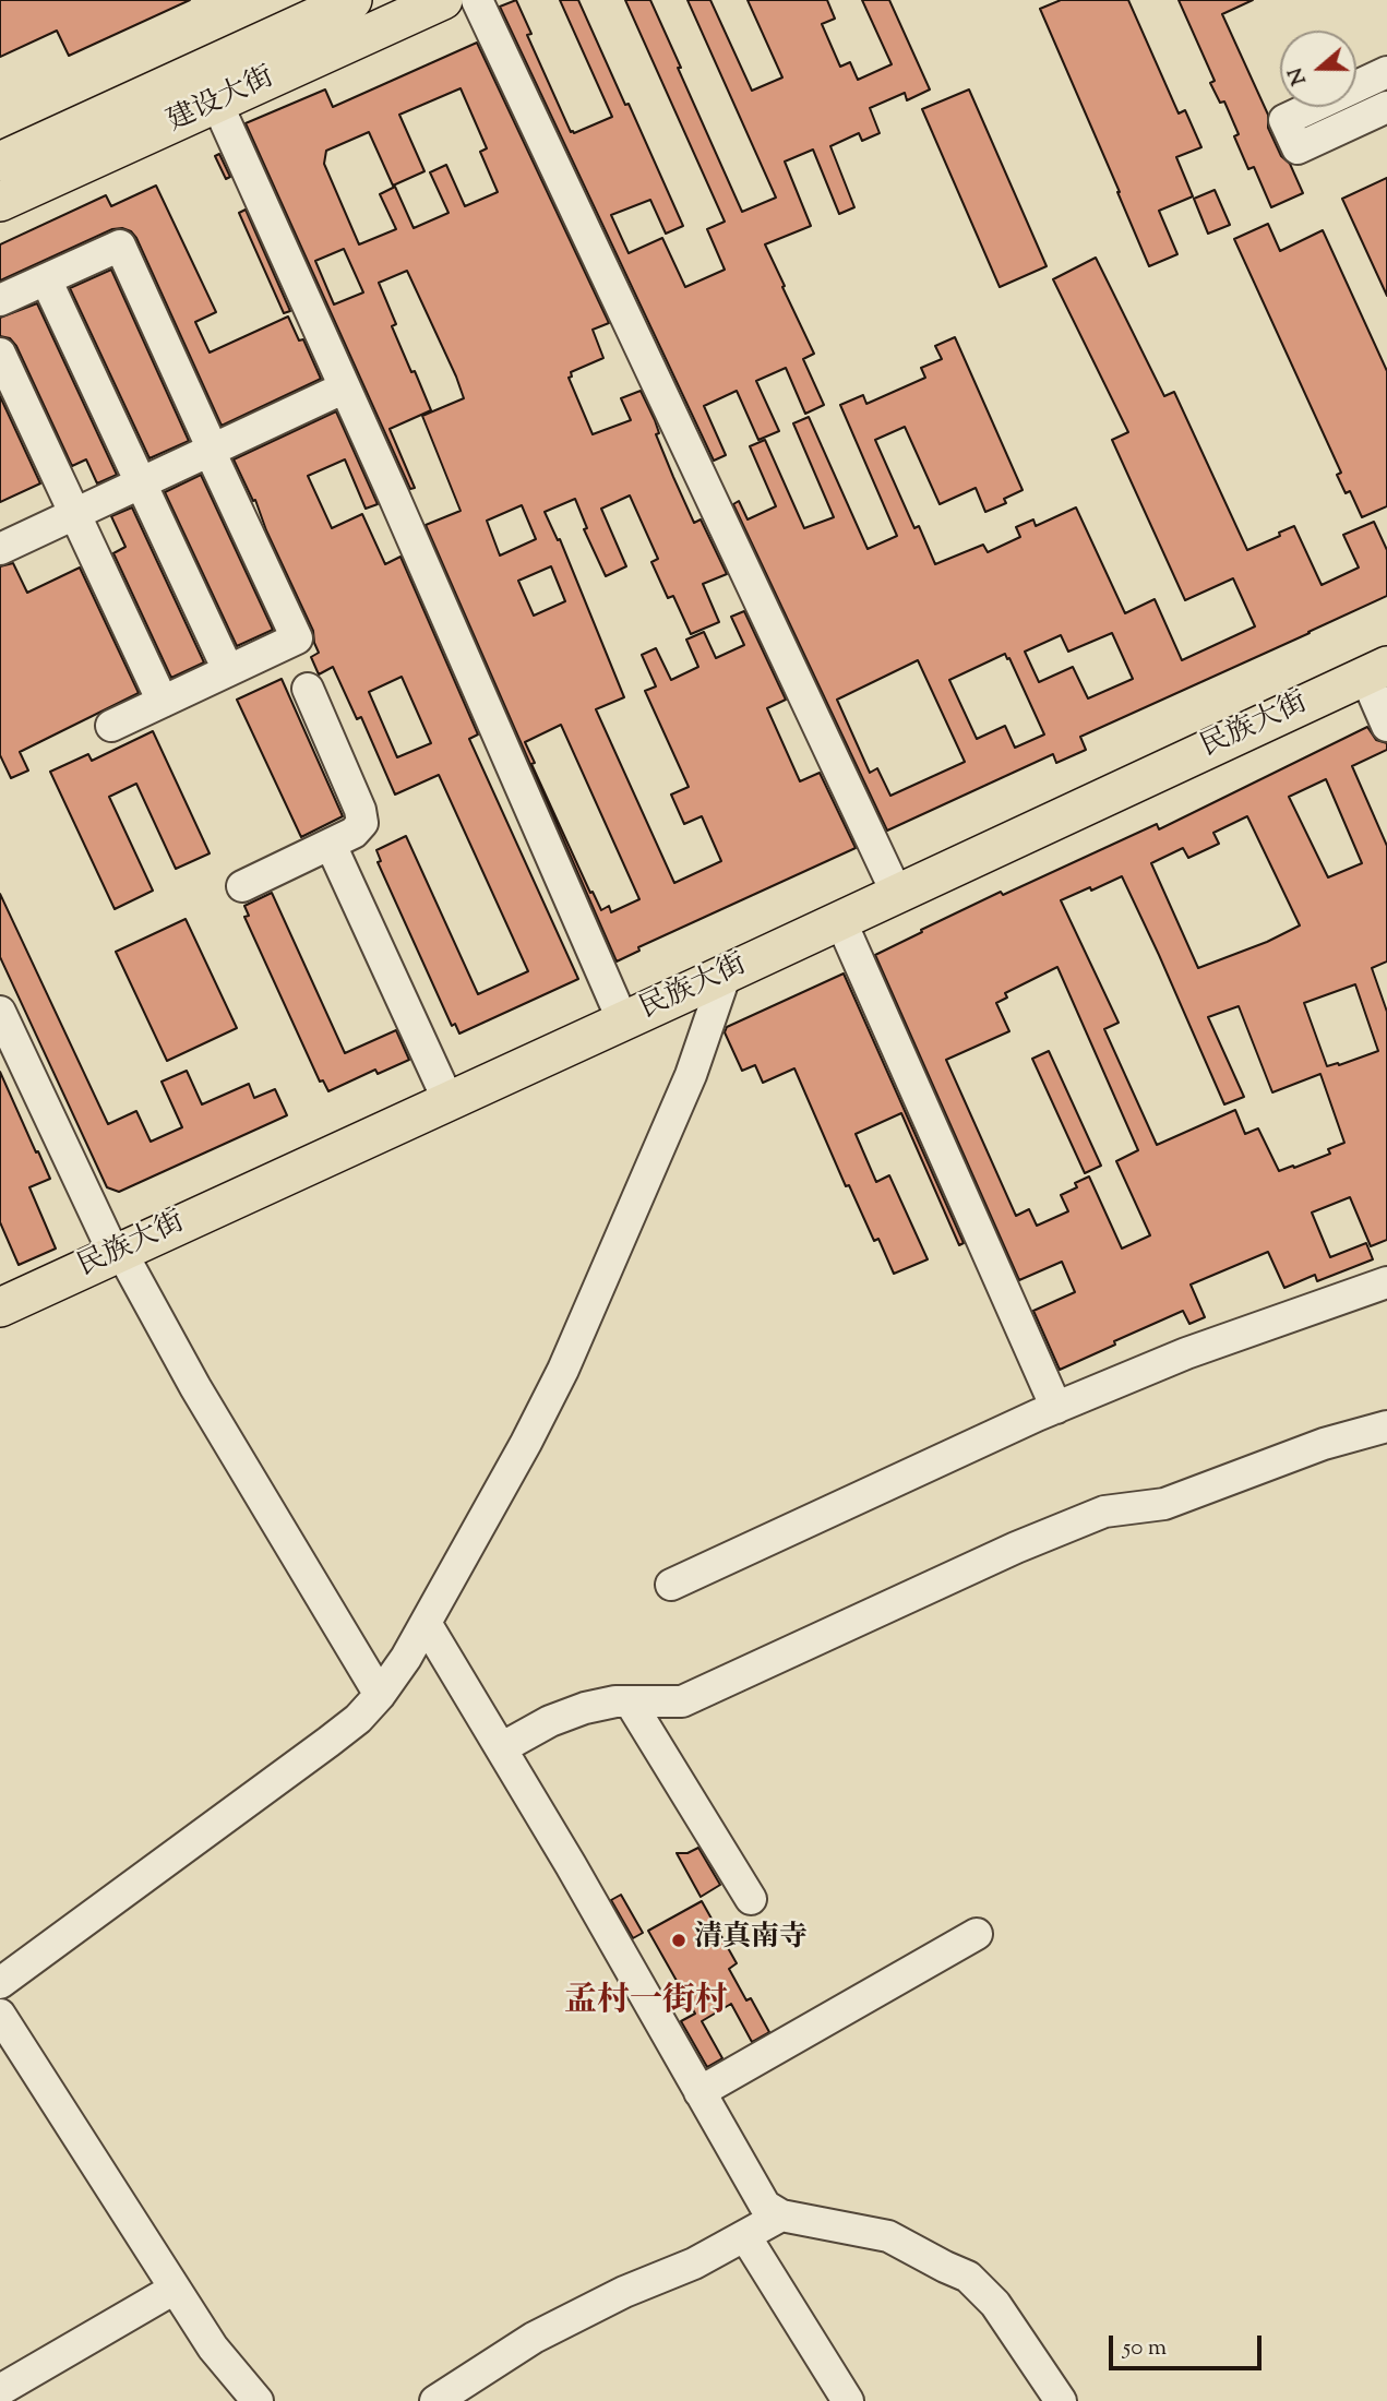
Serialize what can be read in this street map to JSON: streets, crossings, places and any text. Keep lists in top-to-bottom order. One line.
{"streets":{"main road":["建设大街","民族大街"]},"districts":["孟村一街村"],"places":["清真南寺"],"scale_bar":"50 m","north":"left"}
